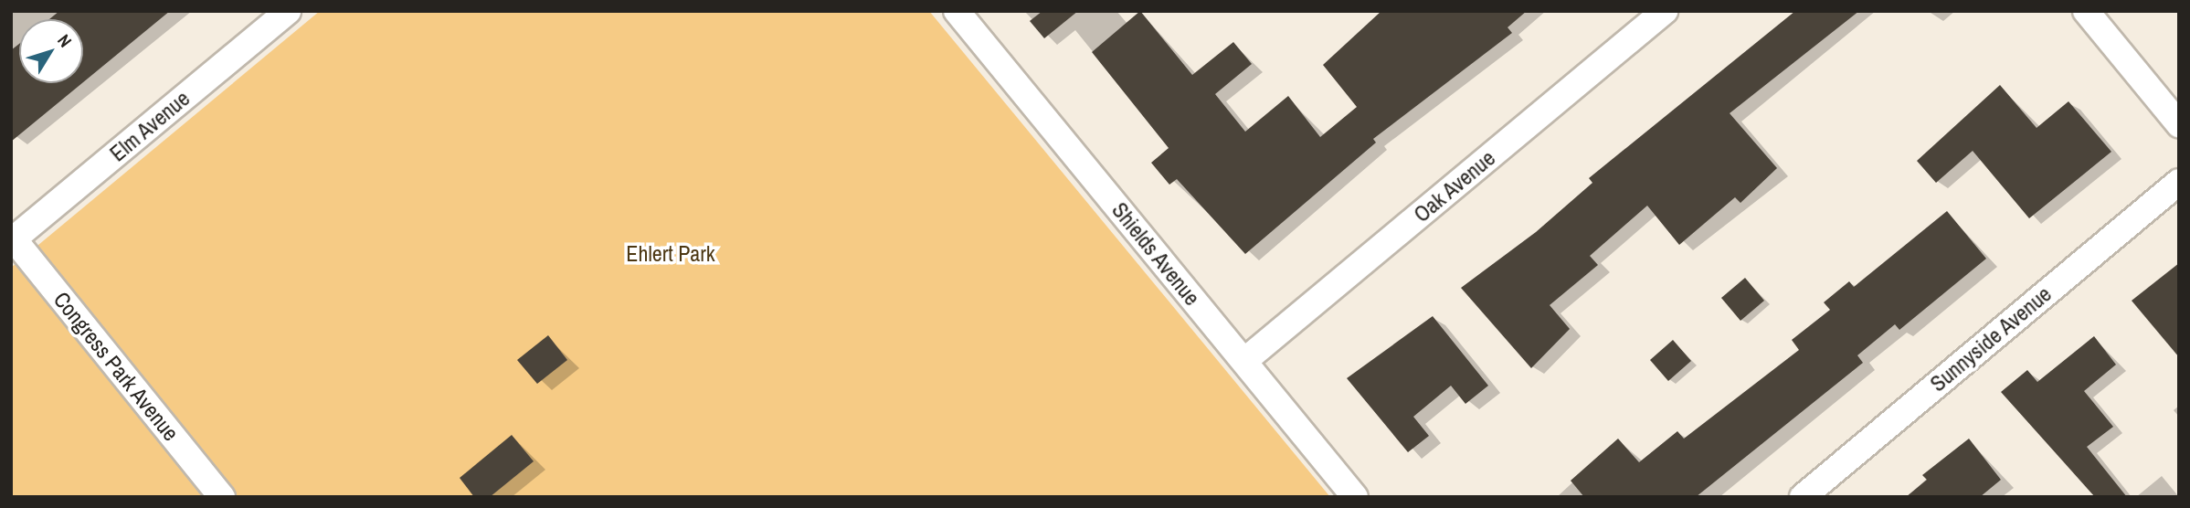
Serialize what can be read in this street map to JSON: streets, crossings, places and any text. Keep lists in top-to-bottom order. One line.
{"streets":{"street":["Elm Avenue","Oak Avenue","Shields Avenue","Sunnyside Avenue","Congress Park Avenue"]},"crossings":[["Elm Avenue","Congress Park Avenue"],["Oak Avenue","Shields Avenue"]],"parks":["Ehlert Park"],"north":"top right"}
